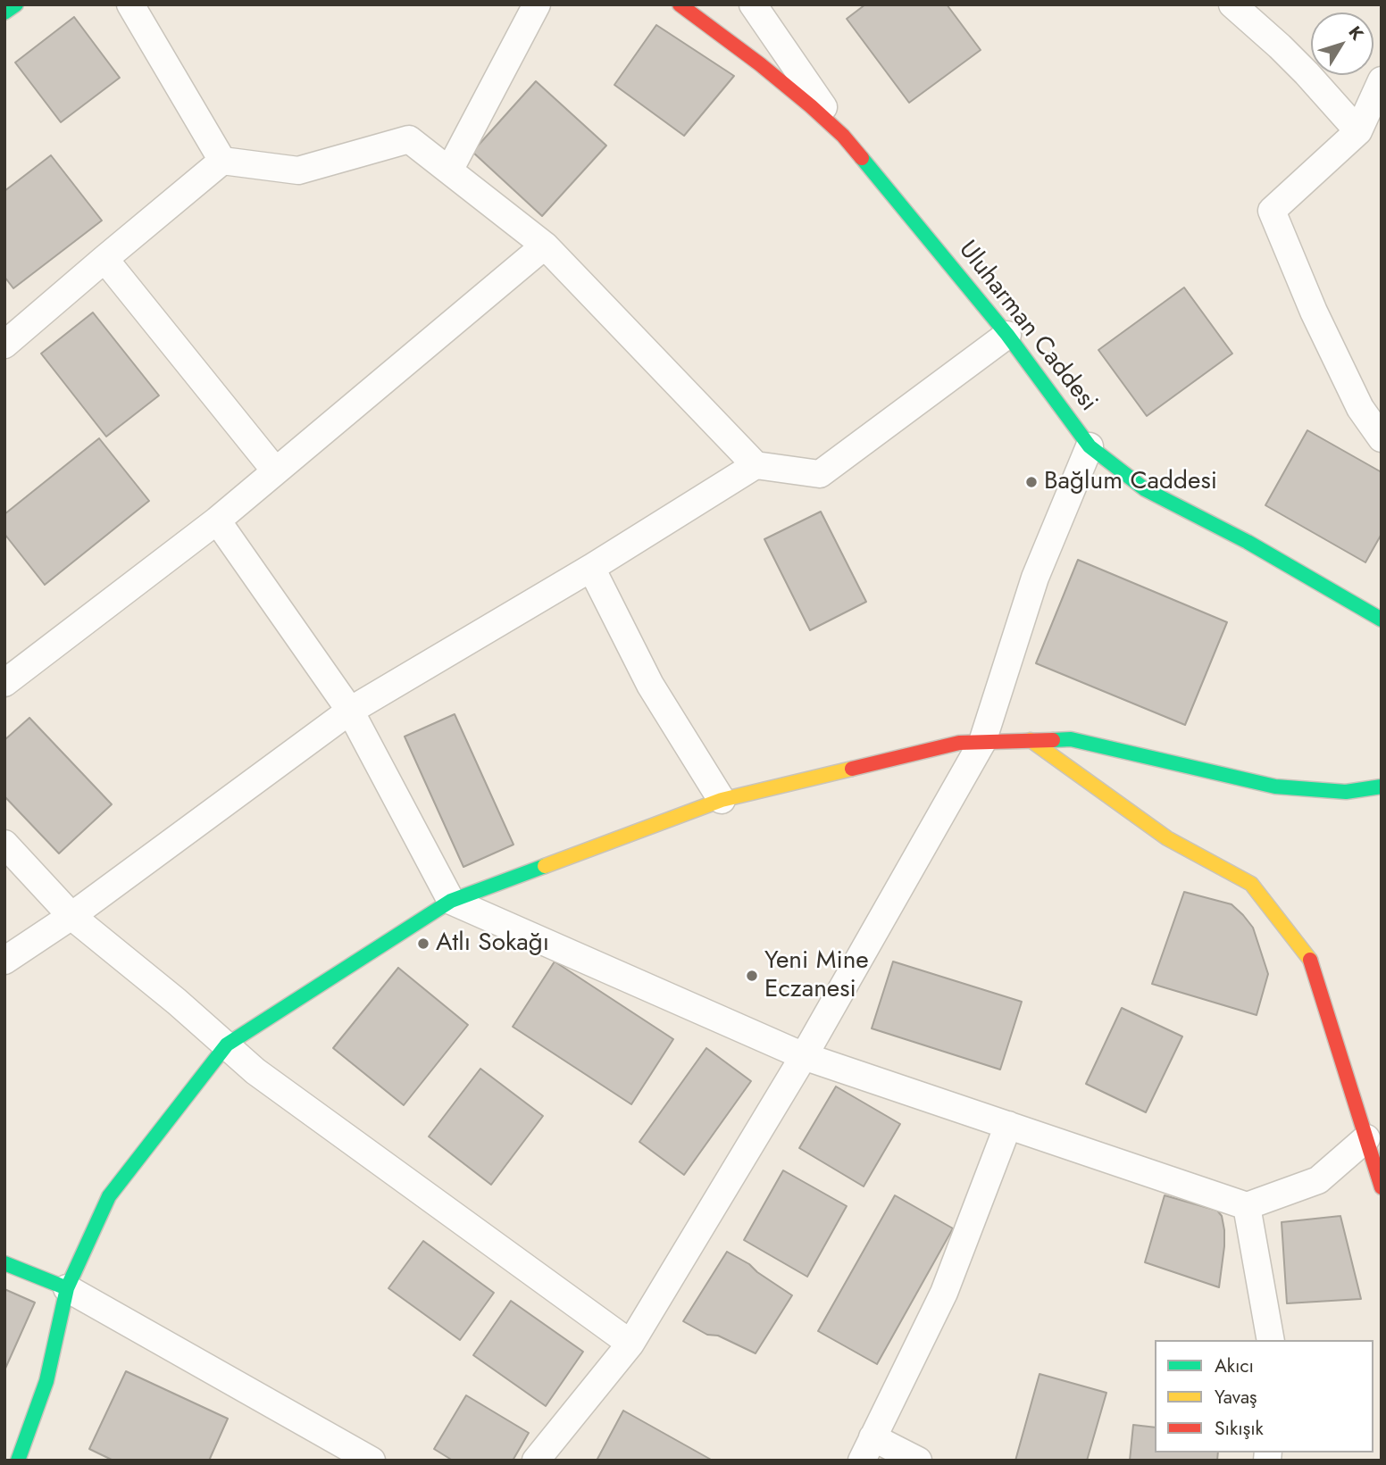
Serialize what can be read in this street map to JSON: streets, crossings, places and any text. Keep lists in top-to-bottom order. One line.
{"streets":{"street":["Uluharman Caddesi"]},"places":["Bağlum Caddesi","Atlı Sokağı","Yeni Mine Eczanesi"],"legend":["Akıcı","Yavaş","Sıkışık"],"north":"top right"}
